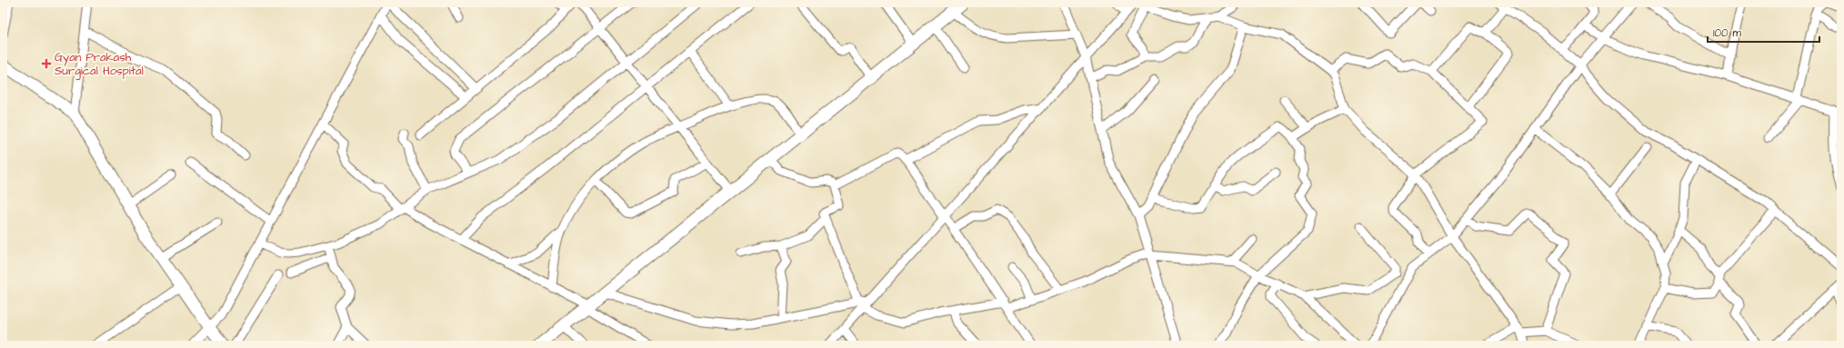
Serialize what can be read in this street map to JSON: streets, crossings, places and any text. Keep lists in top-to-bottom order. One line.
{"places":{"health":["Gyan Prakash Surgical Hospital"]},"scale_bar":"100 m"}
